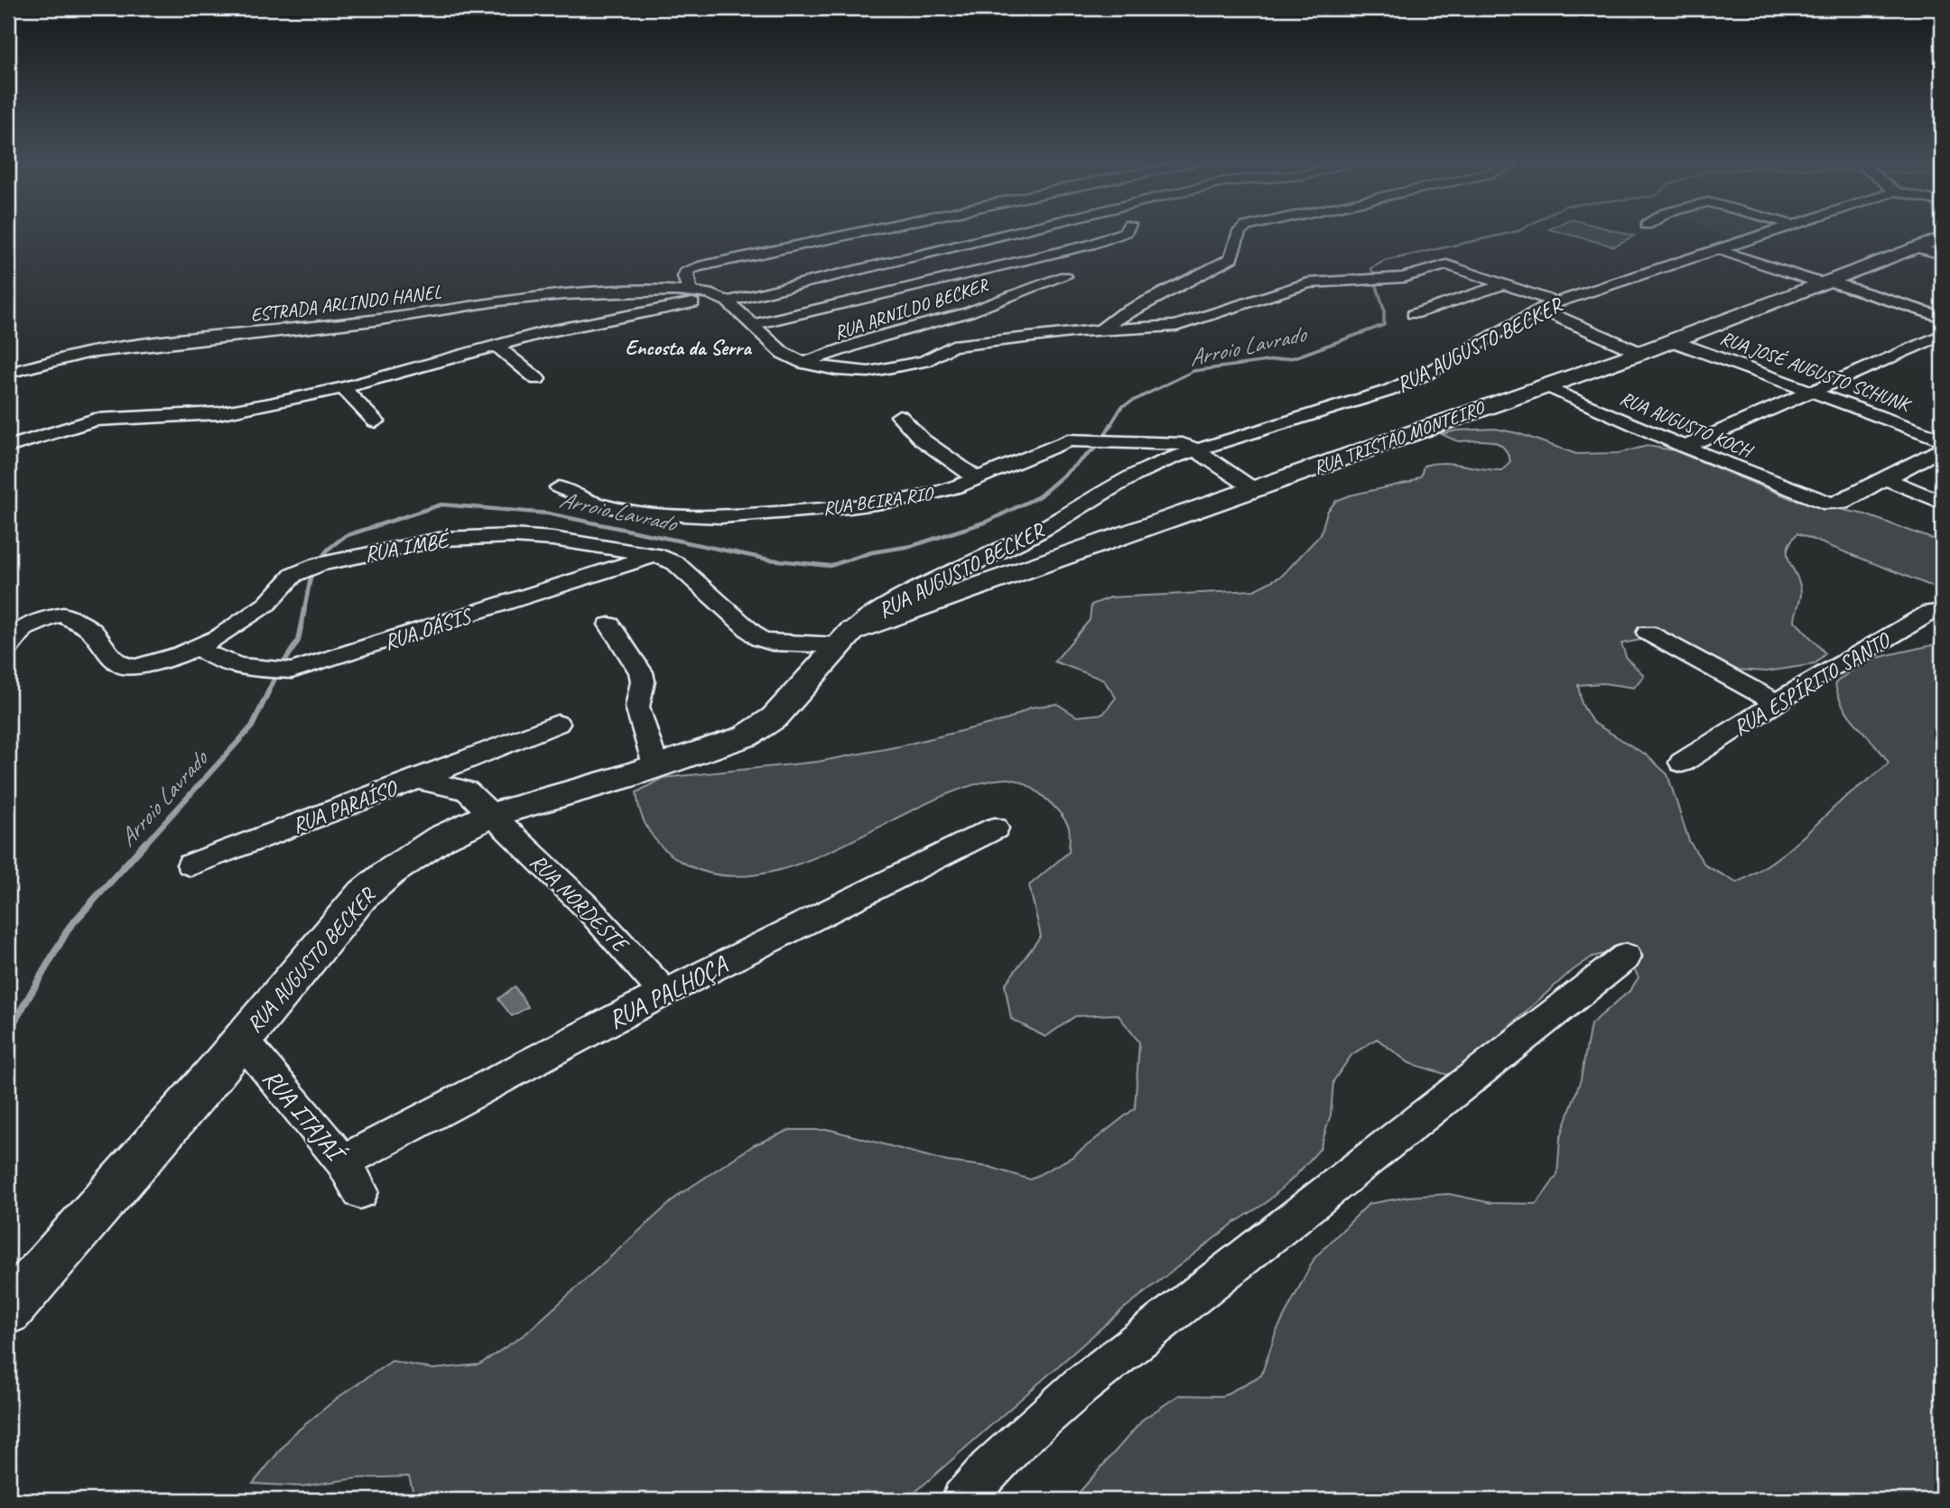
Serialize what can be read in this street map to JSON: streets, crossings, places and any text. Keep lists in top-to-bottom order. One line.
{"streets":{"main road":["RUA AUGUSTO BECKER","RUA TRISTÃO MONTEIRO"],"street":["ESTRADA ARLINDO HANEL","RUA ARNILDO BECKER","RUA JOSÉ AUGUSTO SCHUNK","RUA AUGUSTO KOCH","RUA BEIRA RIO","RUA IMBÉ","RUA OÁSIS","RUA ESPÍRITO SANTO","RUA PARAÍSO","RUA NORDESTE","RUA PALHOÇA","RUA ITAJAÍ"]},"crossings":[["RUA AUGUSTO BECKER","RUA TRISTÃO MONTEIRO"],["RUA AUGUSTO BECKER","RUA BEIRA RIO"],["RUA AUGUSTO BECKER","RUA IMBÉ"],["RUA AUGUSTO BECKER","RUA PARAÍSO"],["RUA AUGUSTO BECKER","RUA NORDESTE"],["RUA AUGUSTO BECKER","RUA ITAJAÍ"],["RUA JOSÉ AUGUSTO SCHUNK","RUA TRISTÃO MONTEIRO"],["RUA AUGUSTO KOCH","RUA TRISTÃO MONTEIRO"],["RUA TRISTÃO MONTEIRO","RUA BEIRA RIO"],["RUA TRISTÃO MONTEIRO","RUA IMBÉ"],["RUA IMBÉ","RUA OÁSIS"],["RUA PARAÍSO","RUA NORDESTE"],["RUA NORDESTE","RUA PALHOÇA"],["RUA PALHOÇA","RUA ITAJAÍ"]],"districts":["Encosta da Serra"],"water":["Arroio Lavrado"]}
